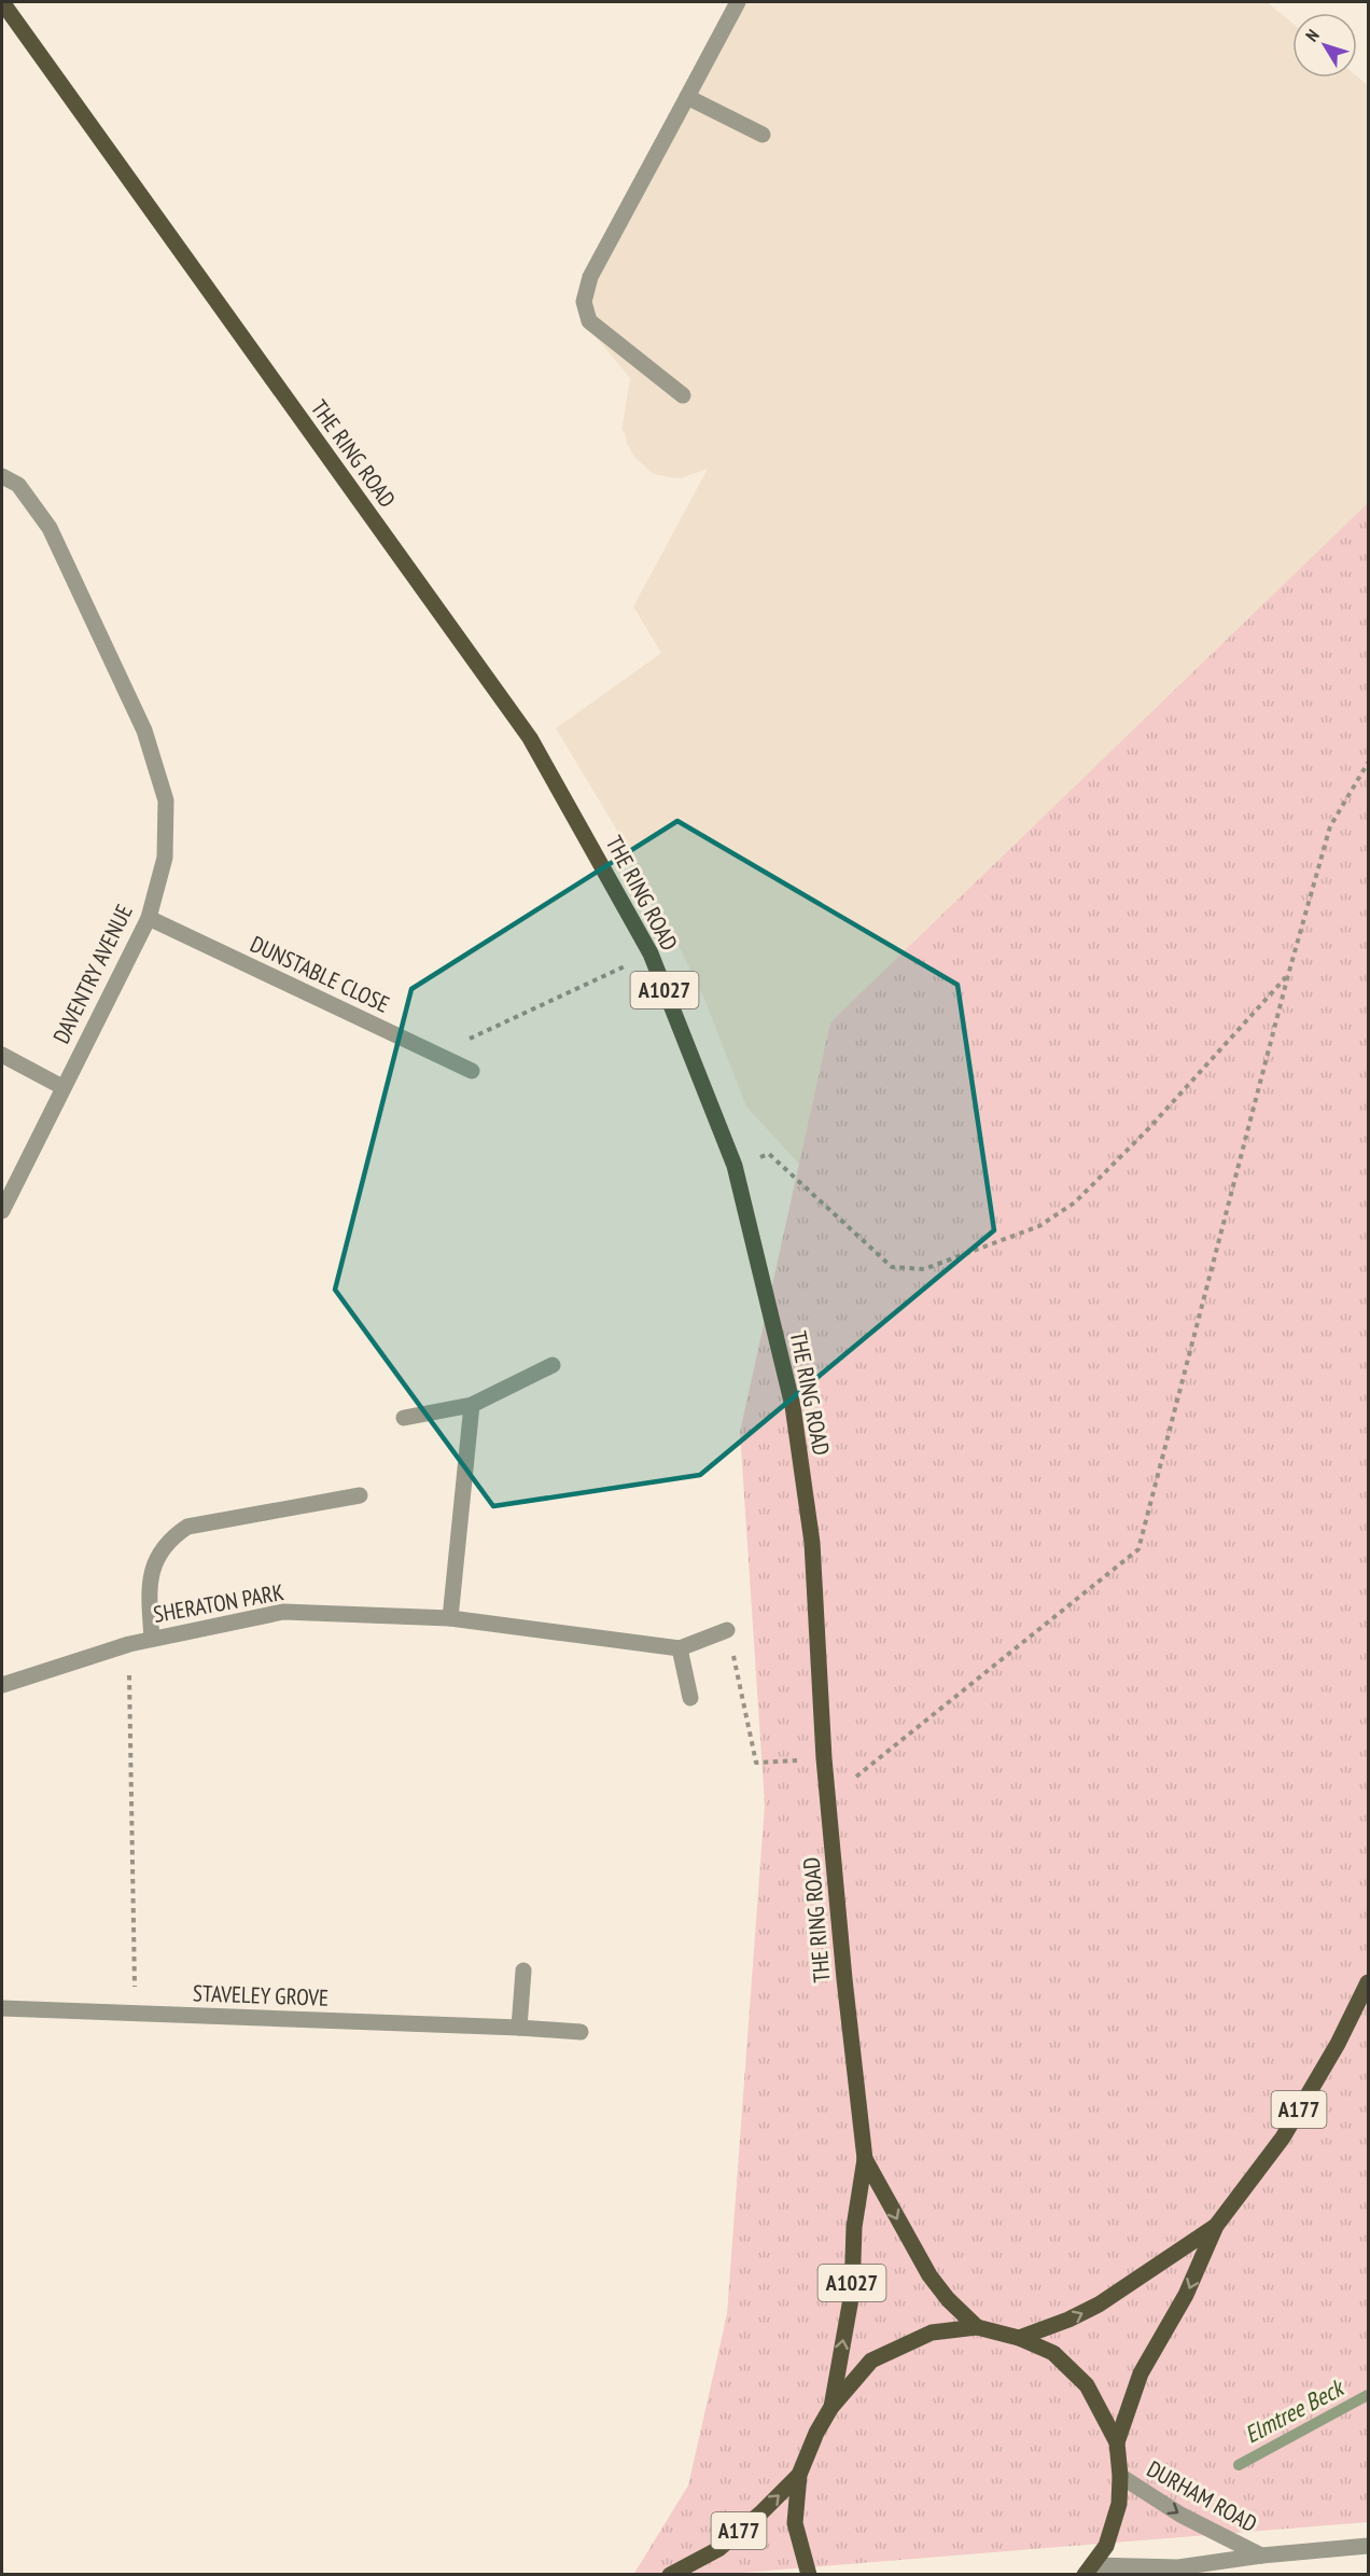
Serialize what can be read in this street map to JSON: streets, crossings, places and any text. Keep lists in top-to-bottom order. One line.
{"streets":{"main road":["THE RING ROAD","A1027","A177","DURHAM ROAD"],"street":["DAVENTRY AVENUE","DUNSTABLE CLOSE","SHERATON PARK","STAVELEY GROVE"]},"crossings":[["THE RING ROAD","DURHAM ROAD"],["DAVENTRY AVENUE","DUNSTABLE CLOSE"],["A177","DURHAM ROAD"]],"water":["Elmtree Beck"],"north":"top left"}
